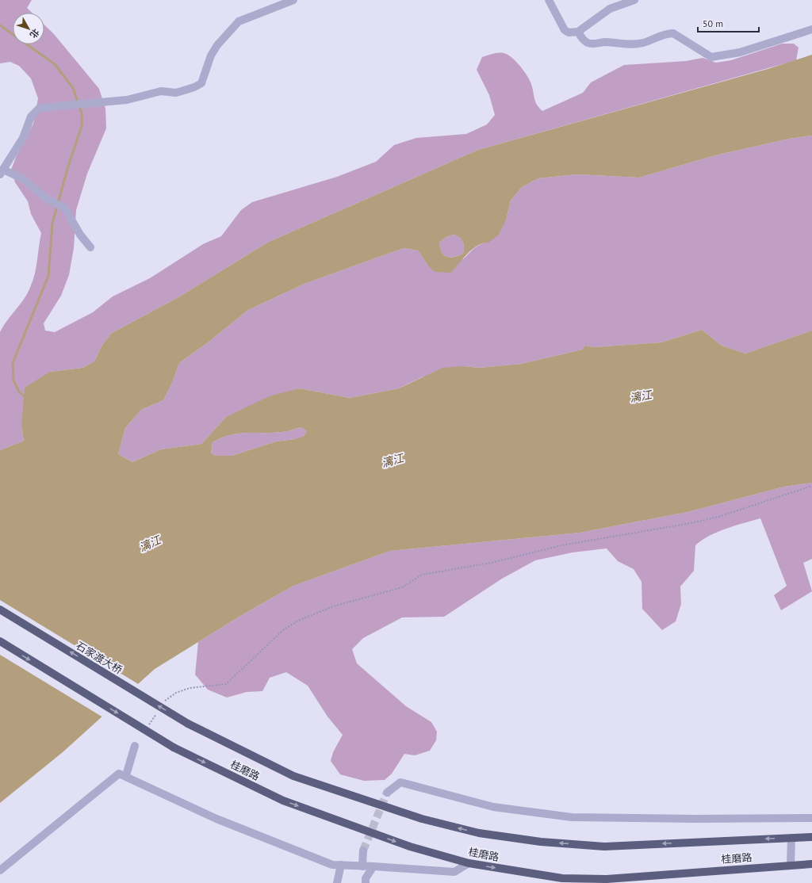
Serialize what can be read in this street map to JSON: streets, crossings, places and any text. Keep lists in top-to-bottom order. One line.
{"streets":{"main road":["石家渡大桥","桂磨路"]},"crossings":[["石家渡大桥","桂磨路"]],"one_way":["石家渡大桥"],"water":["漓江"],"scale_bar":"50 m","north":"bottom right"}
